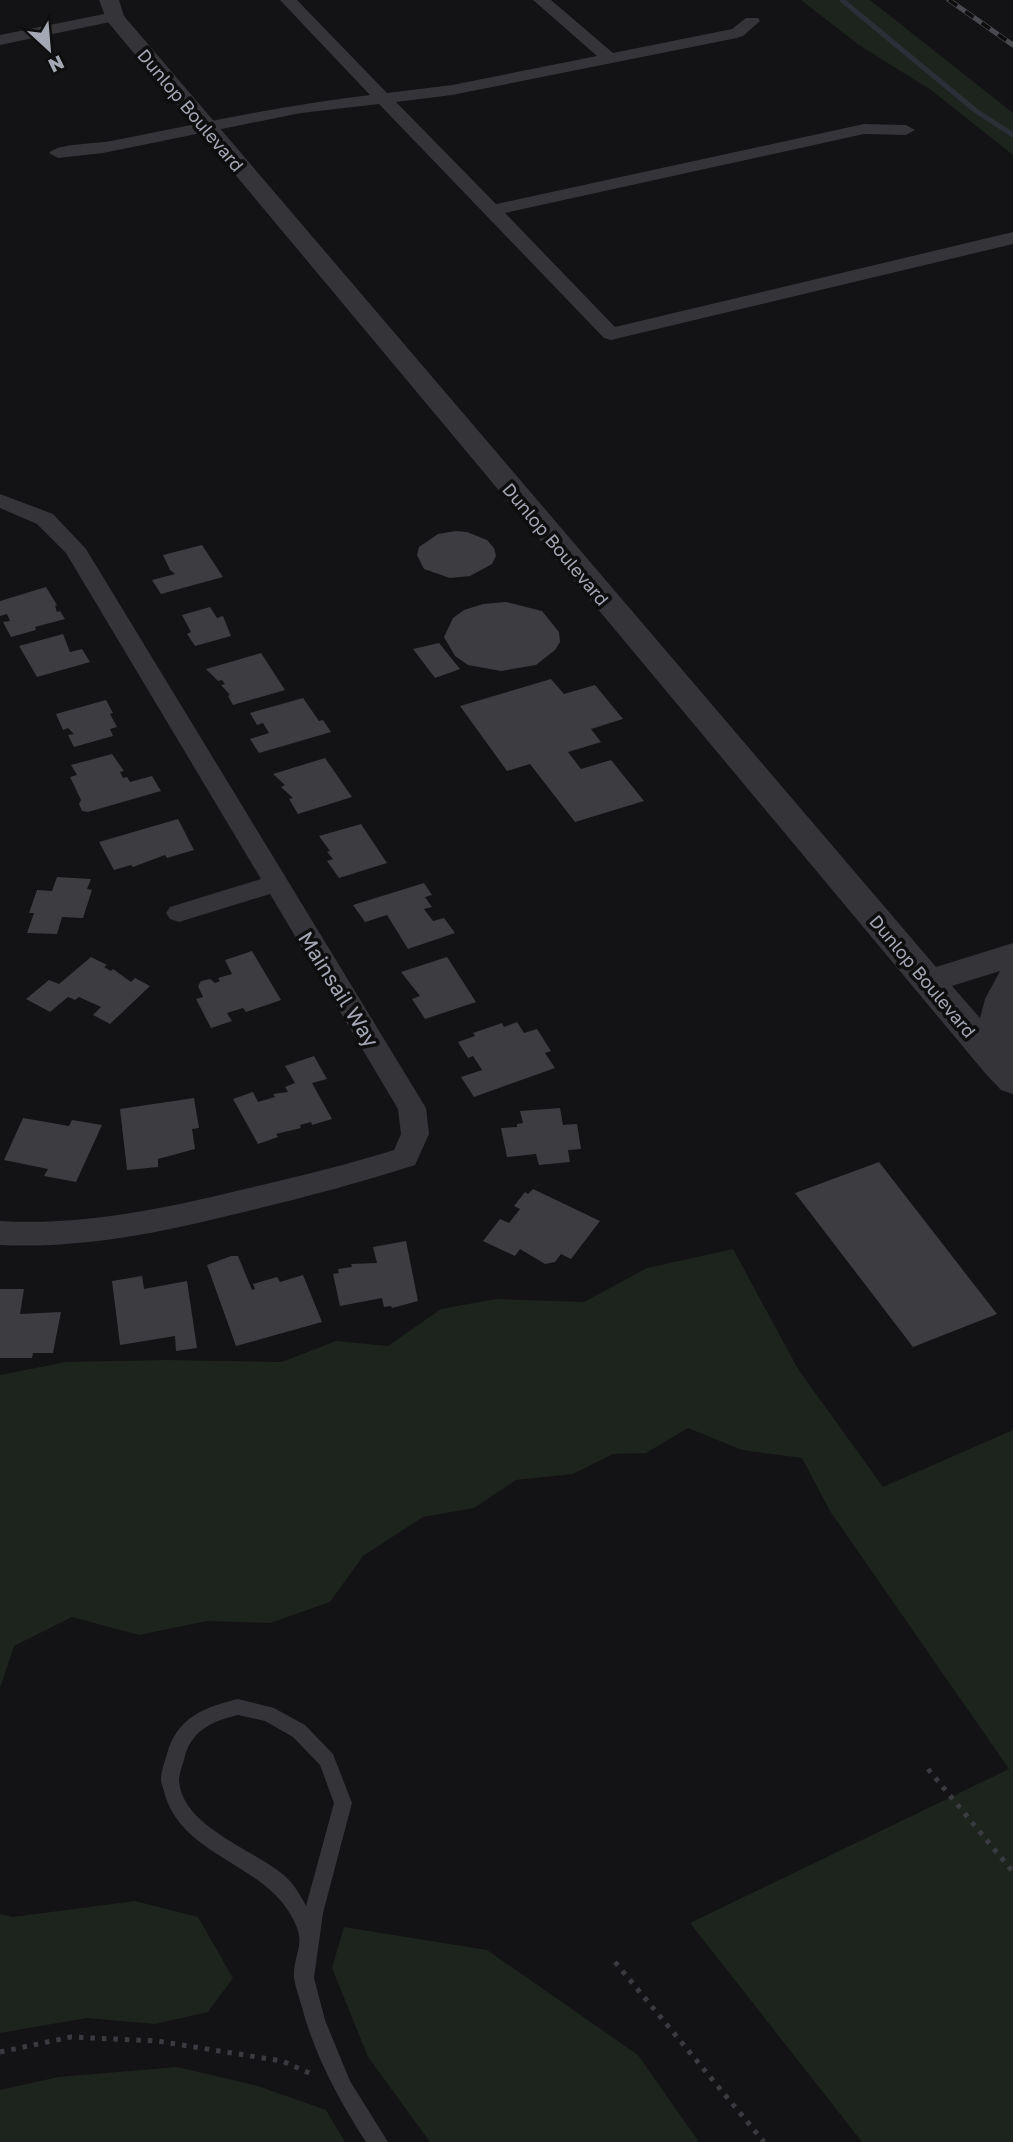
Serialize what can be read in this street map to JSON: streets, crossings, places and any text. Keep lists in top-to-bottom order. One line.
{"streets":{"street":["Dunlop Boulevard","Mainsail Way"]},"north":"bottom right"}
